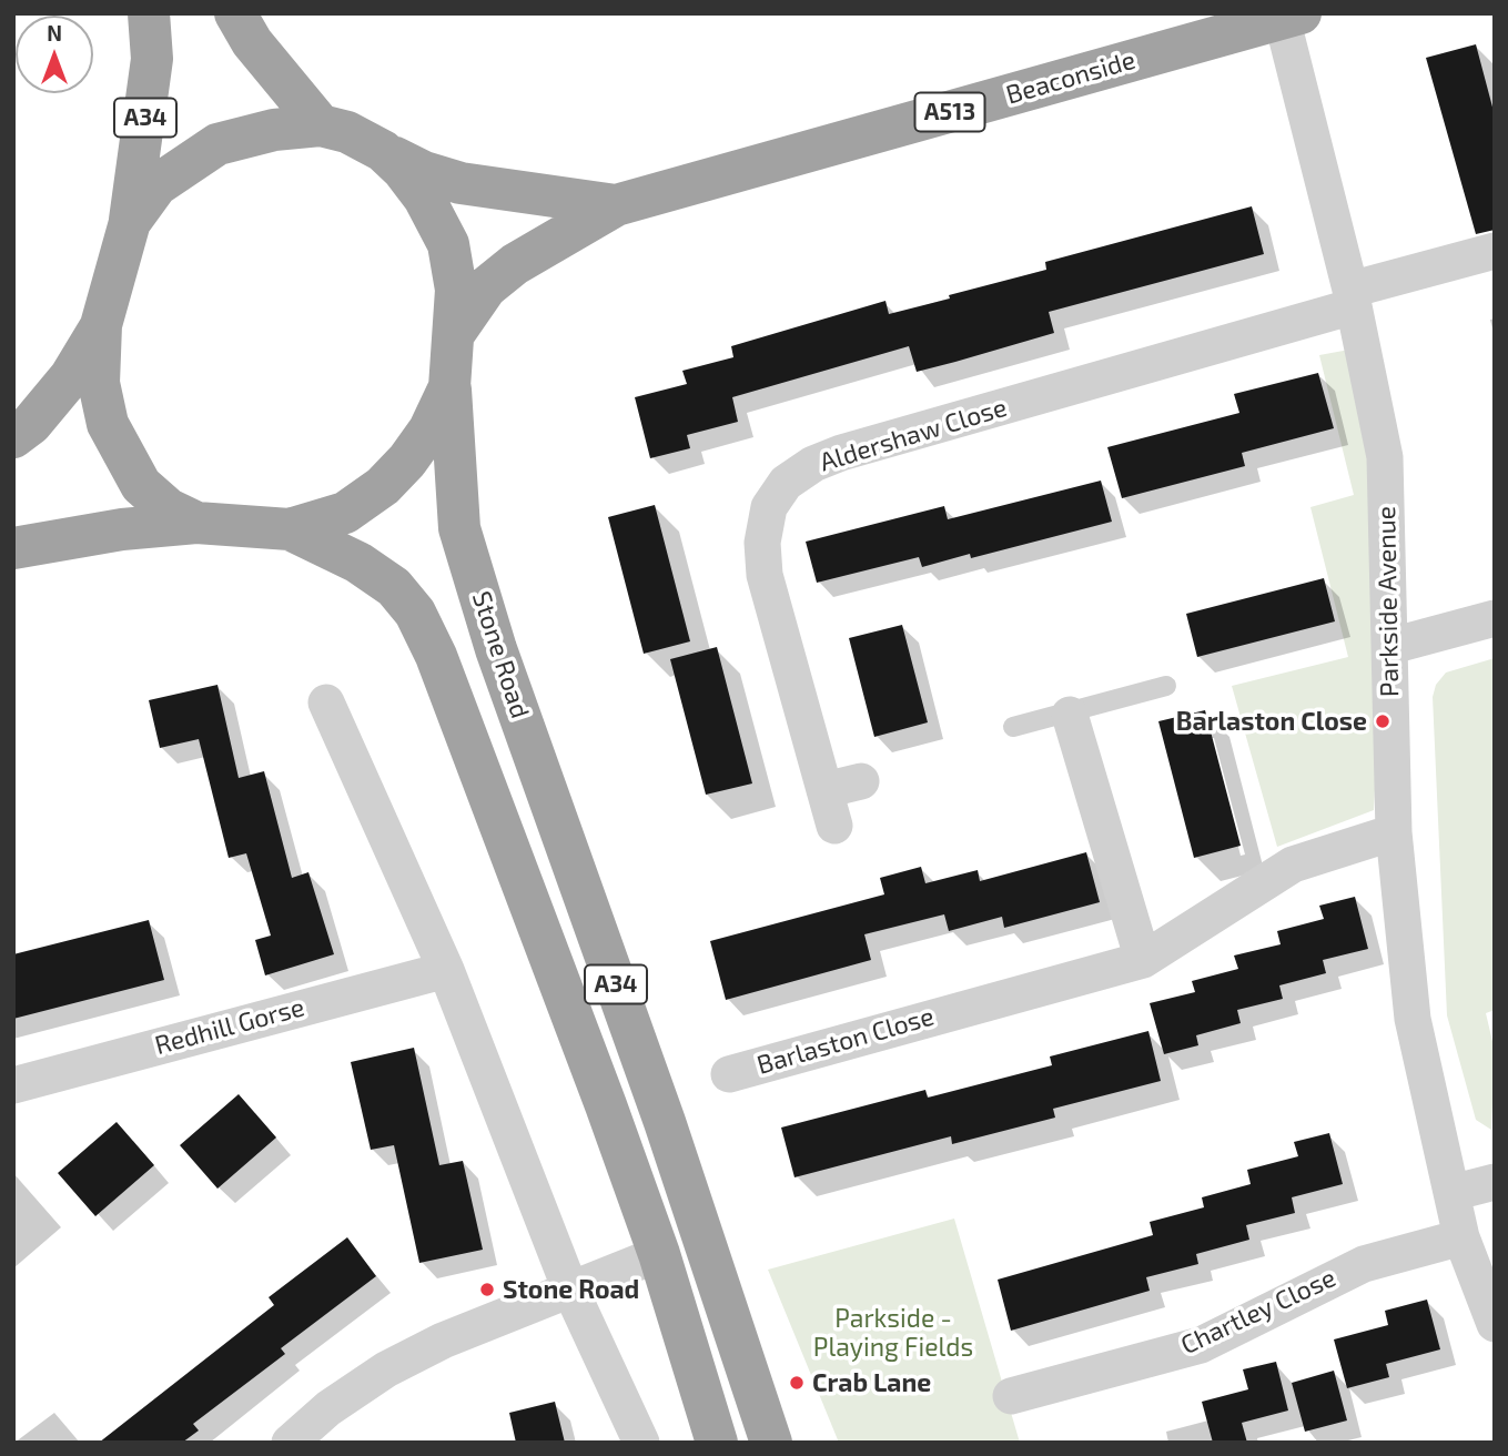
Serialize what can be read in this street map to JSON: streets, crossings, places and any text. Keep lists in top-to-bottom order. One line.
{"streets":{"highway":["Beaconside","A513","A34","Stone Road"],"street":["Aldershaw Close","Parkside Avenue","Redhill Gorse","Barlaston Close","Chartley Close"]},"crossings":[["Beaconside","Parkside Avenue"],["Aldershaw Close","Parkside Avenue"],["Parkside Avenue","Barlaston Close"],["Parkside Avenue","Chartley Close"]],"parks":["Parkside - Playing Fields"],"places":["Barlaston Close","Stone Road","Crab Lane"],"north":"top"}
